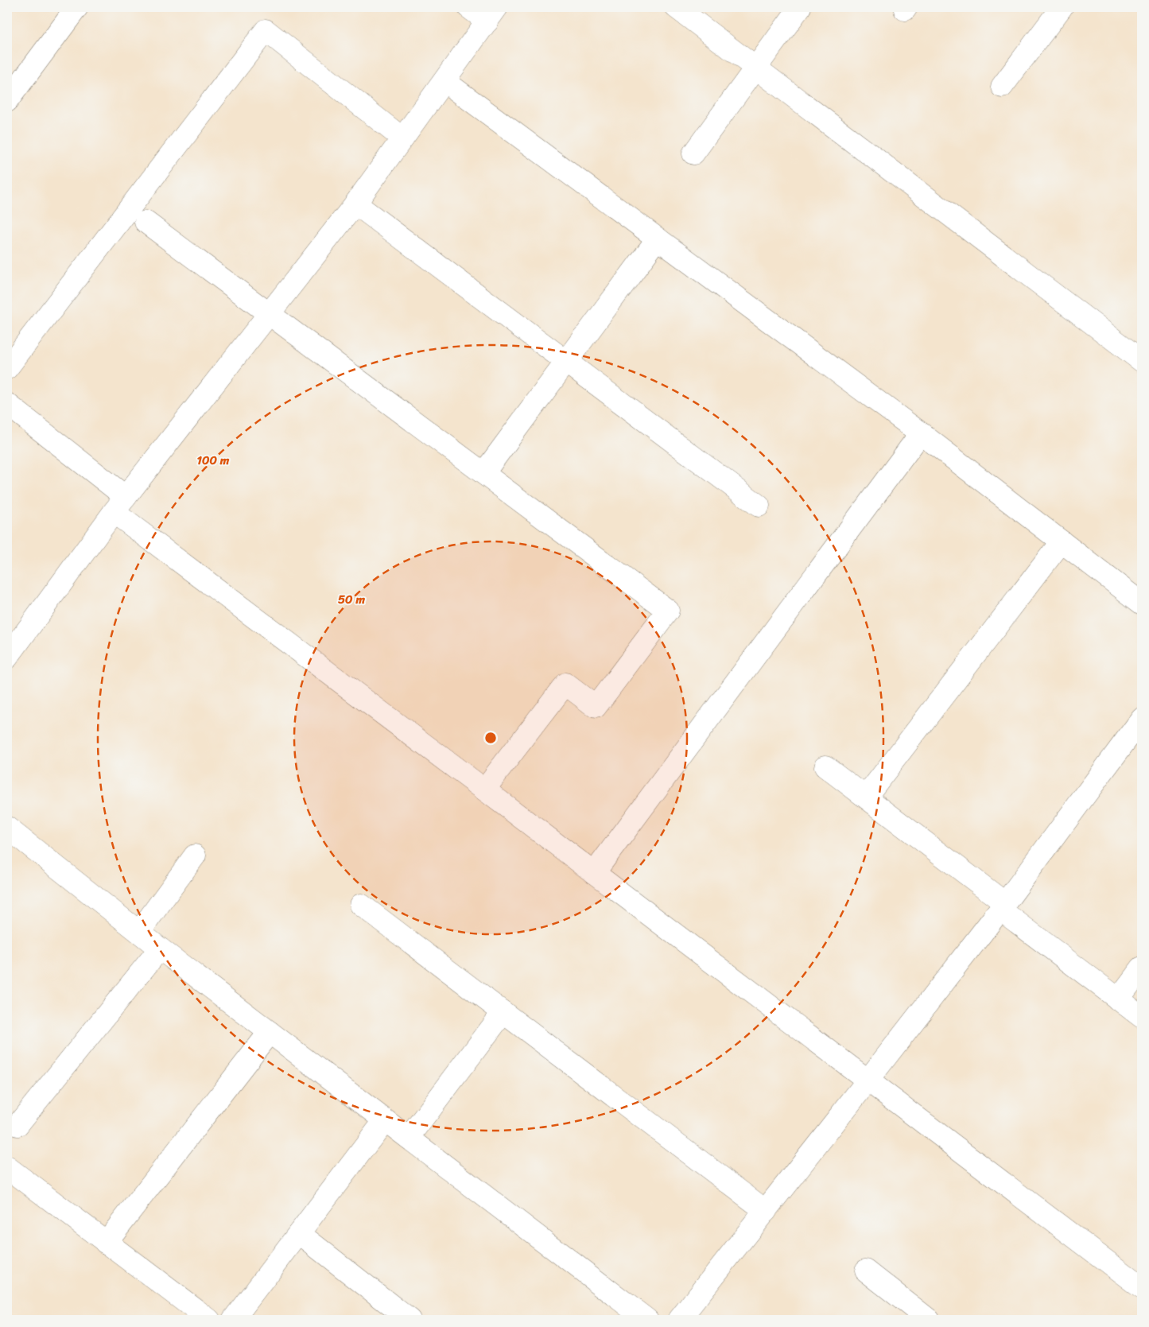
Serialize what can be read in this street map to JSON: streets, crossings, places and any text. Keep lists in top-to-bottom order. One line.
{"rings":["100 m","50 m"]}
